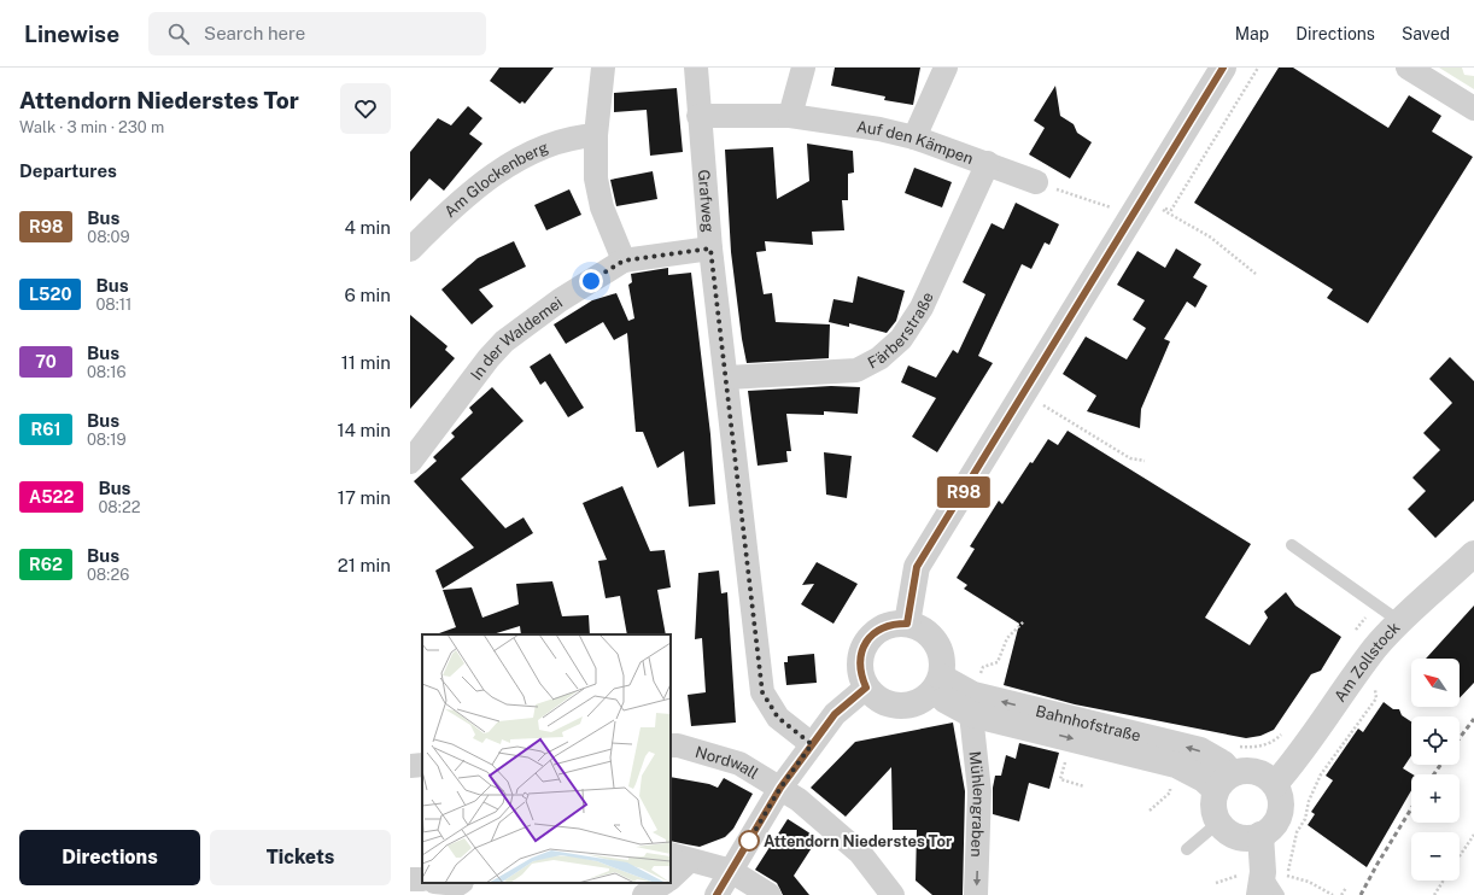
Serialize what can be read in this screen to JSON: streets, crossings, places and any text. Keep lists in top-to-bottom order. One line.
{"streets":{"street":["Auf den Kämpen","Am Glockenberg","Grafweg","Färberstraße","In der Waldemei","Am Zollstock","Bahnhofstraße","Nordwall","Mühlengraben"]},"crossings":[["Auf den Kämpen","Grafweg"],["Auf den Kämpen","Färberstraße"],["Grafweg","Färberstraße"],["Grafweg","In der Waldemei"],["Am Zollstock","Bahnhofstraße"],["Bahnhofstraße","Mühlengraben"]],"one_way":["Mühlengraben"],"places":["Attendorn Niederstes Tor"],"lines":["bus line R98"],"north":"top left","page":{"header":"Linewise","search":"Search here","nav":["Map","Directions","Saved"],"heading":[["Attendorn Niederstes Tor","Walk · 3 min · 230 m"],"Departures"],"on_map":"R98","list":[{"mark":"R98","name":"Bus","note":"08:09","value":"4 min"},{"mark":"L520","name":"Bus","note":"08:11","value":"6 min"},{"mark":"70","name":"Bus","note":"08:16","value":"11 min"},{"mark":"R61","name":"Bus","note":"08:19","value":"14 min"},{"mark":"A522","name":"Bus","note":"08:22","value":"17 min"},{"mark":"R62","name":"Bus","note":"08:26","value":"21 min"}],"map_buttons":["+","−"],"buttons":["Directions","Tickets"]}}
